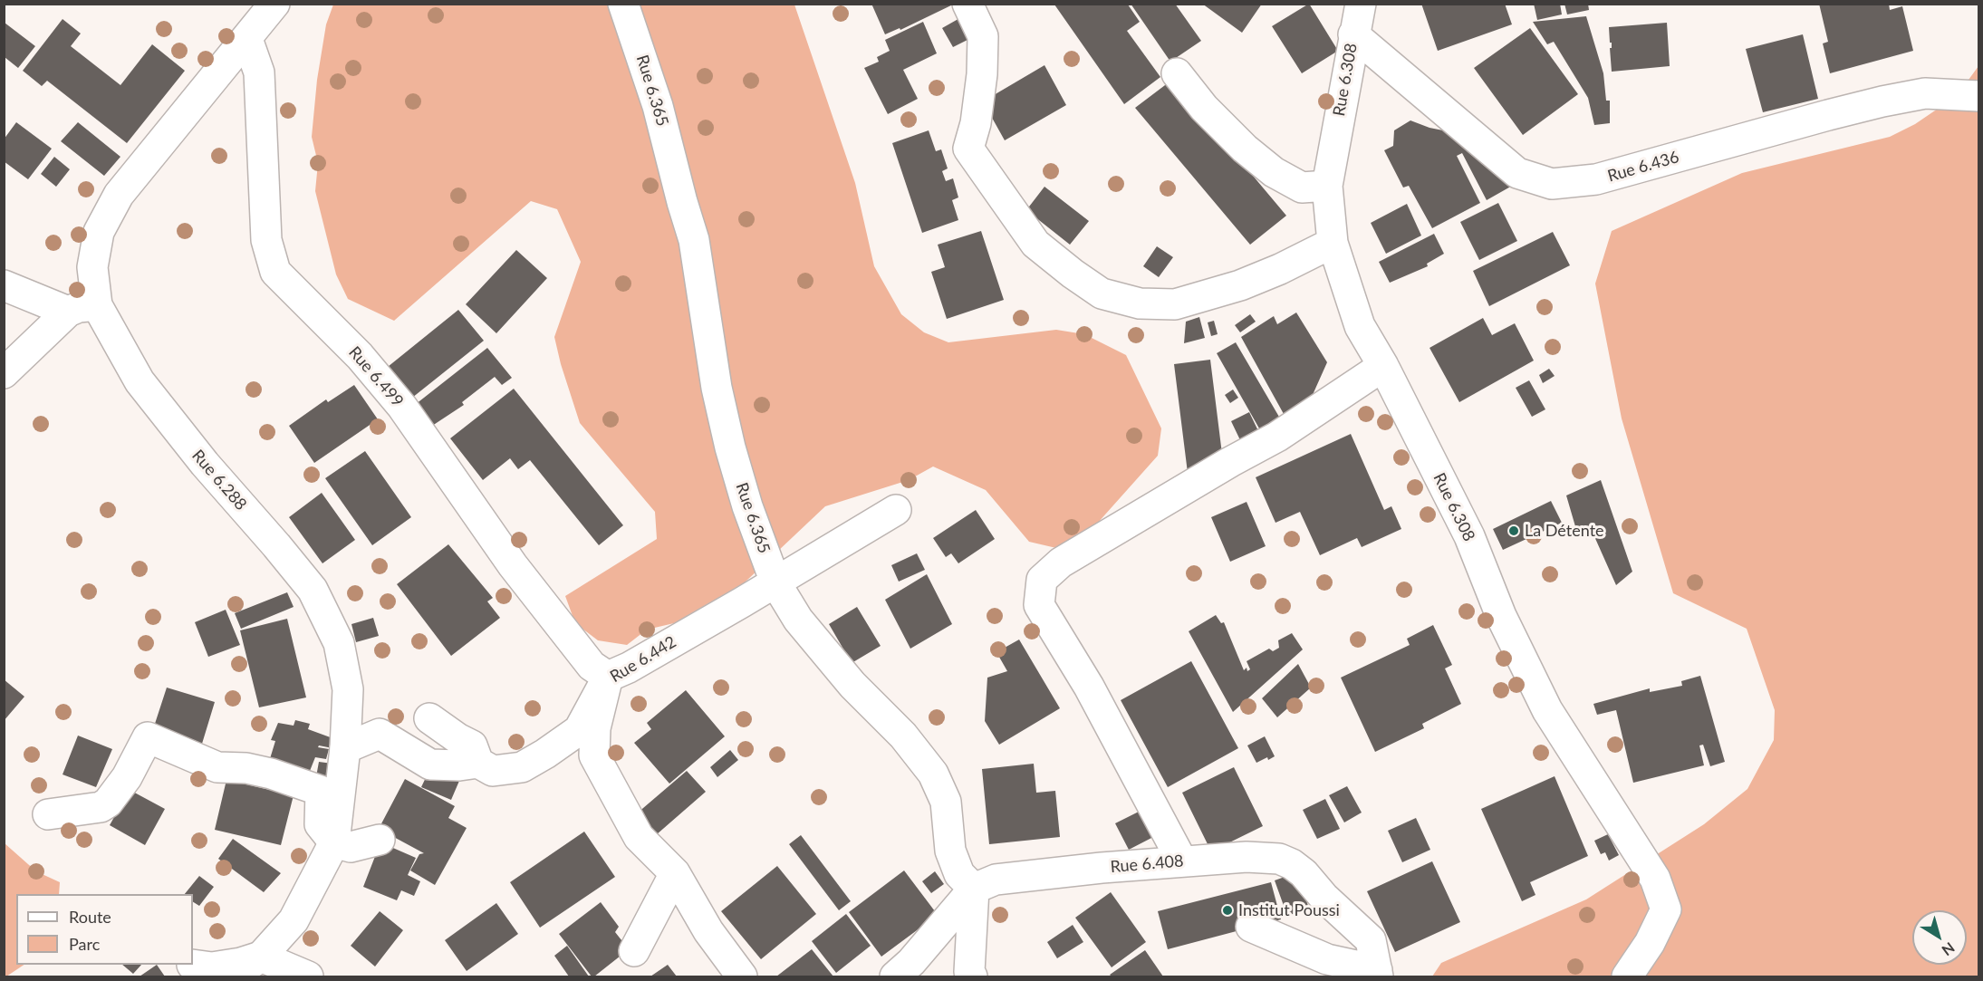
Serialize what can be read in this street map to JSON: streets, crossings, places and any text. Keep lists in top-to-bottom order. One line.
{"streets":{"street":["Rue 6.308","Rue 6.365","Rue 6.436","Rue 6.499","Rue 6.288","Rue 6.442","Rue 6.408"]},"crossings":[["Rue 6.308","Rue 6.436"],["Rue 6.365","Rue 6.442"],["Rue 6.365","Rue 6.408"],["Rue 6.499","Rue 6.288"],["Rue 6.499","Rue 6.442"],["Rue 6.288","Rue 6.442"]],"places":["La Détente","Institut Poussi"],"legend":["Route","Parc"],"north":"bottom right"}
